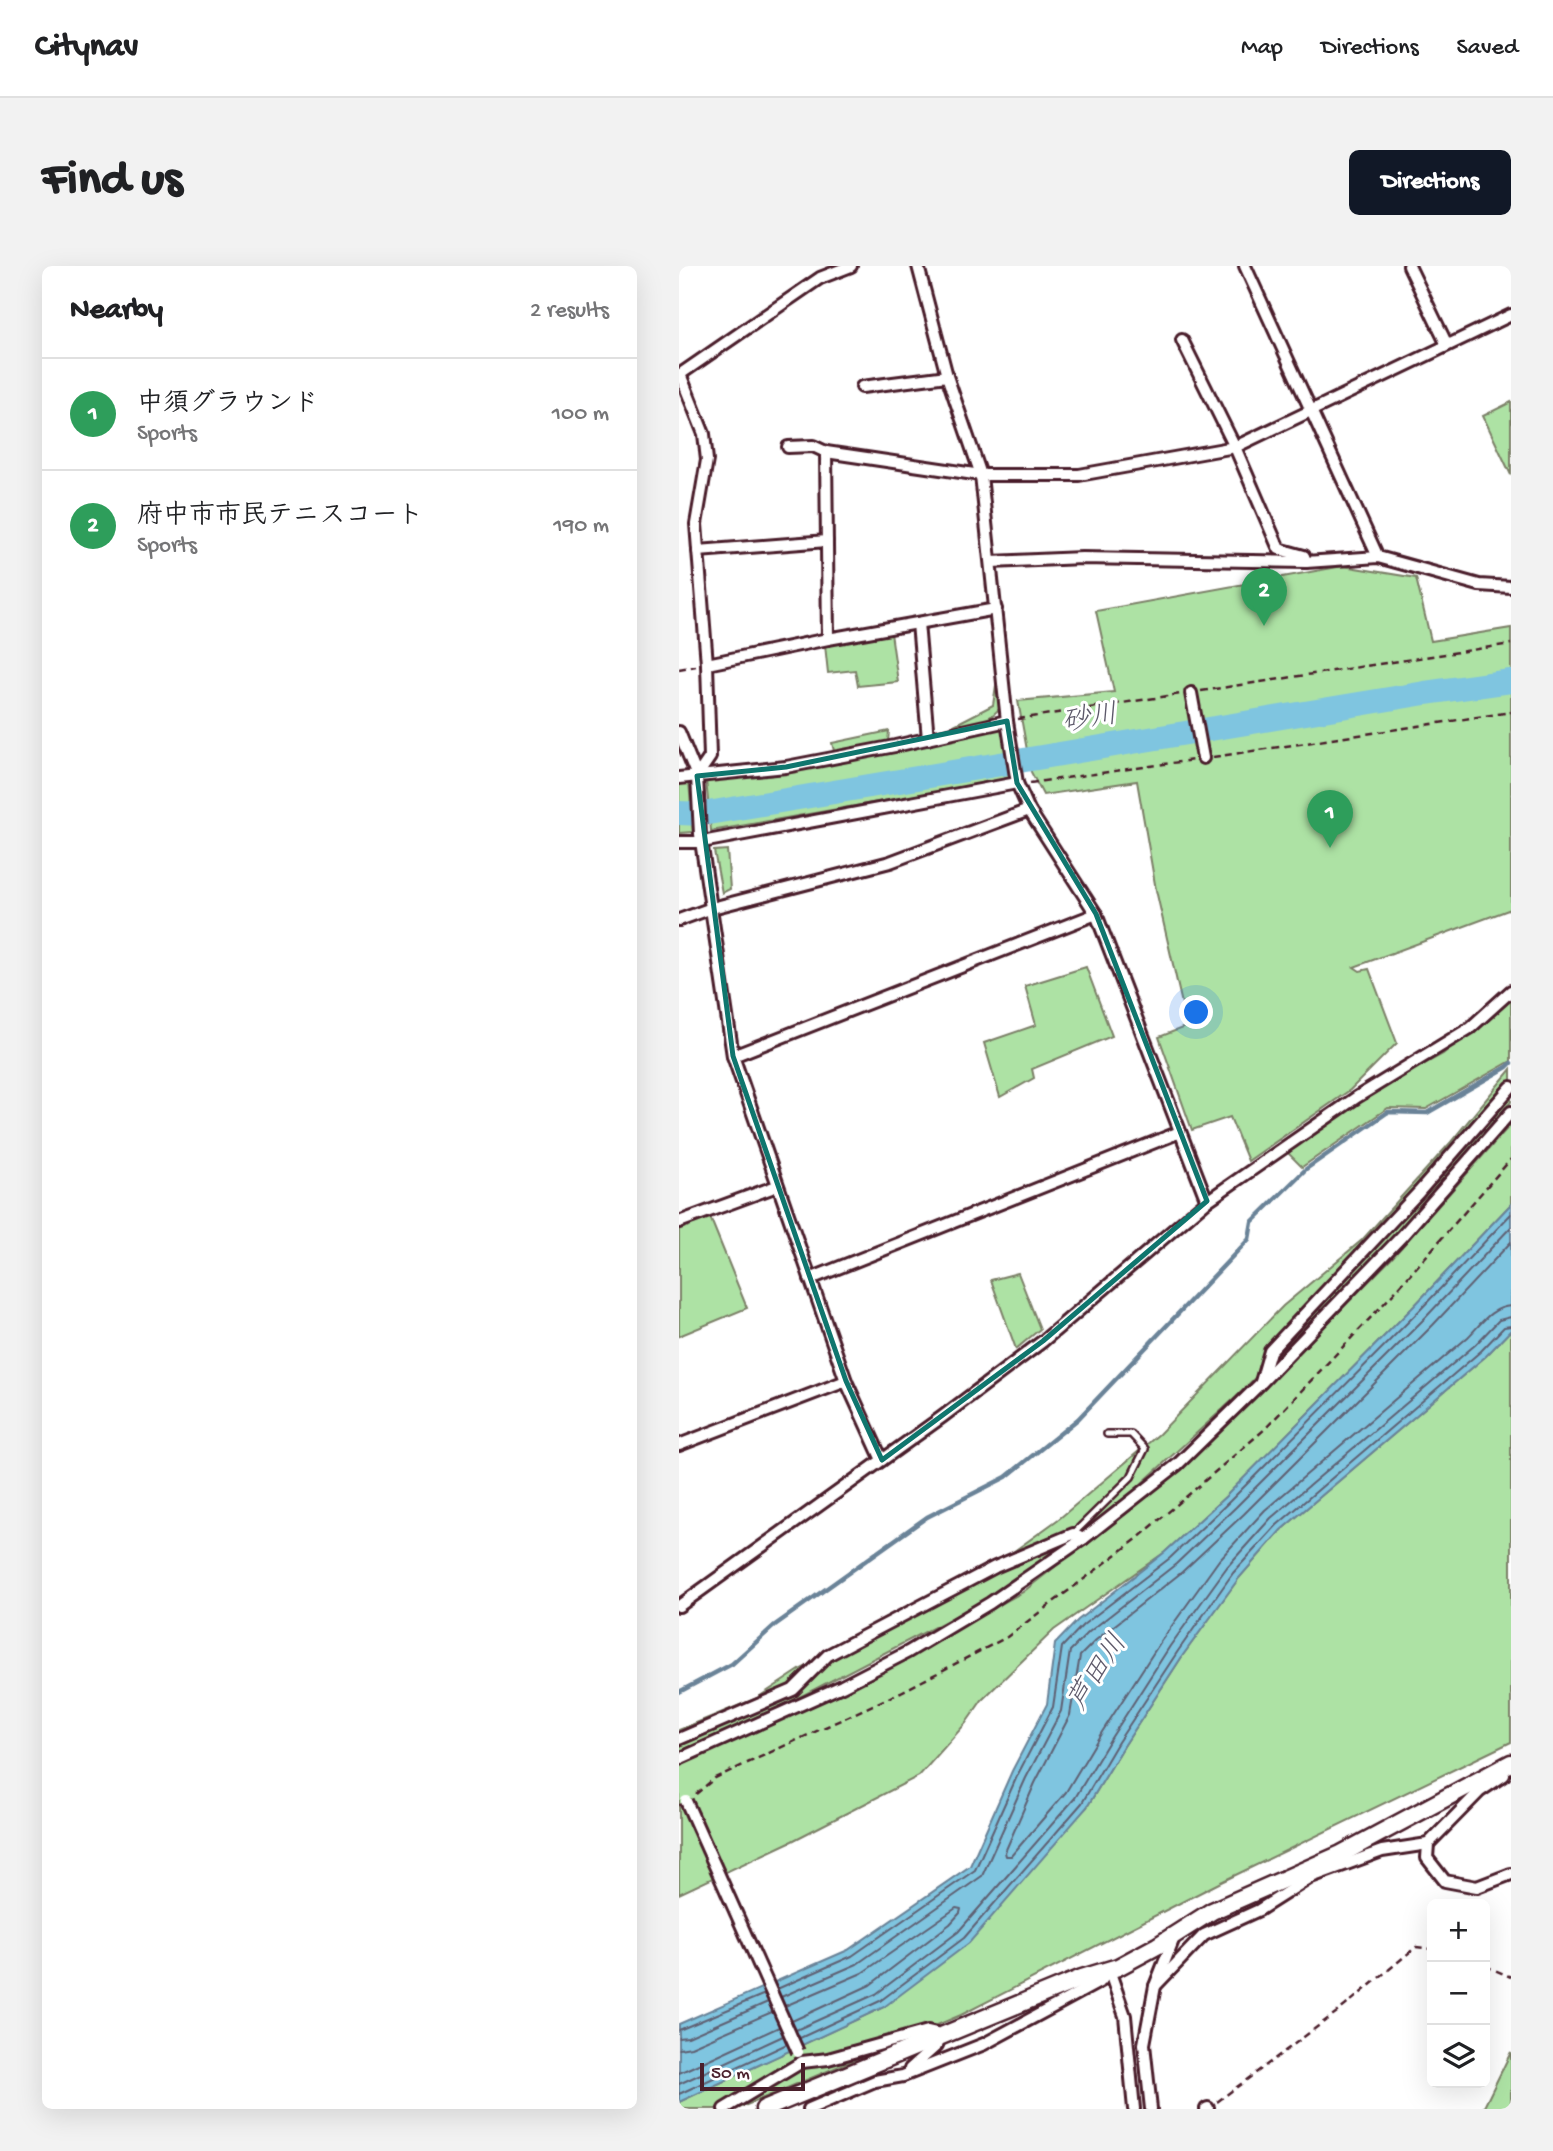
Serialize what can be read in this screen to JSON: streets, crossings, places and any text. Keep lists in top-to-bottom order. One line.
{"water":["砂川","芦田川"],"scale_bar":"50 m","page":{"header":"Citynav","nav":["Map","Directions","Saved"],"buttons":"Directions","title":"Find us","heading":["Nearby","2 results"],"list":[{"mark":"1","name":"中須グラウンド","note":"Sports","value":"100 m"},{"mark":"2","name":"府中市市民テニスコート","note":"Sports","value":"190 m"}],"pins":["2","1"],"map_buttons":["+","−"],"scale":"50 m"}}
